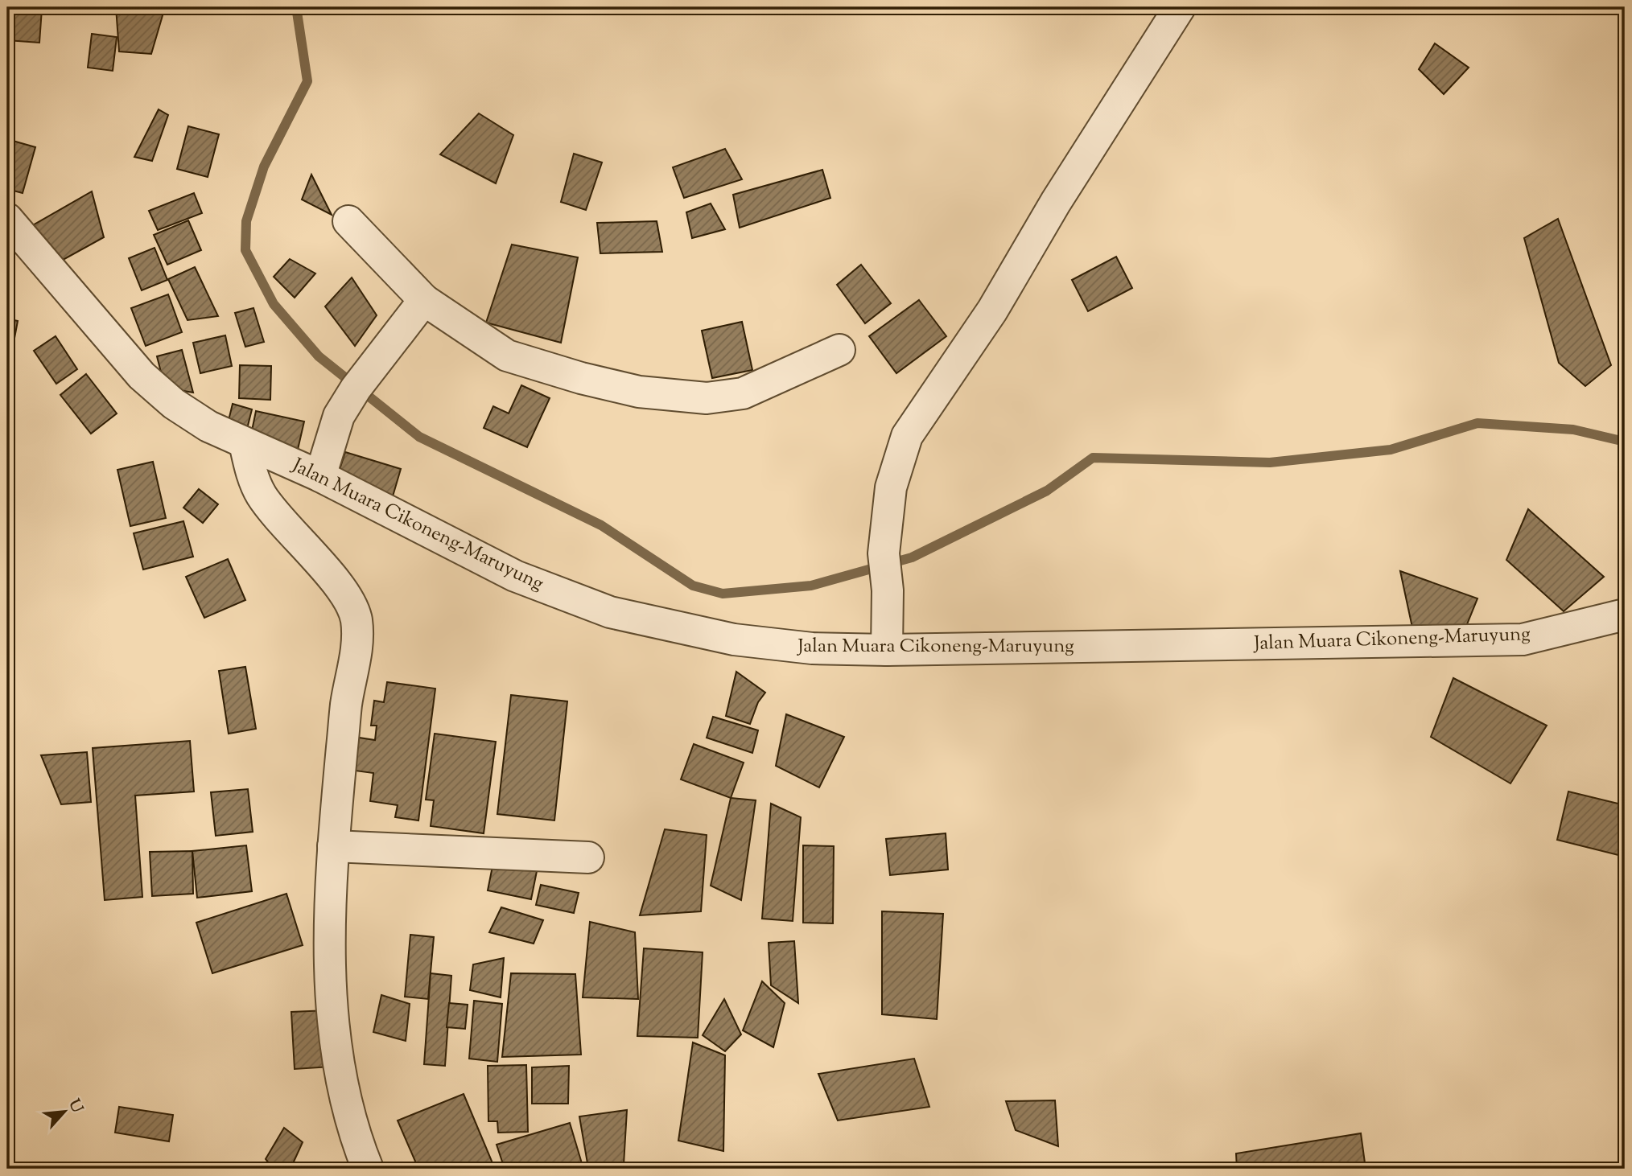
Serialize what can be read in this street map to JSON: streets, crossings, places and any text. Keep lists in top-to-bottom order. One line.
{"streets":{"street":["Jalan Muara Cikoneng-Maruyung"]},"north":"top right"}
